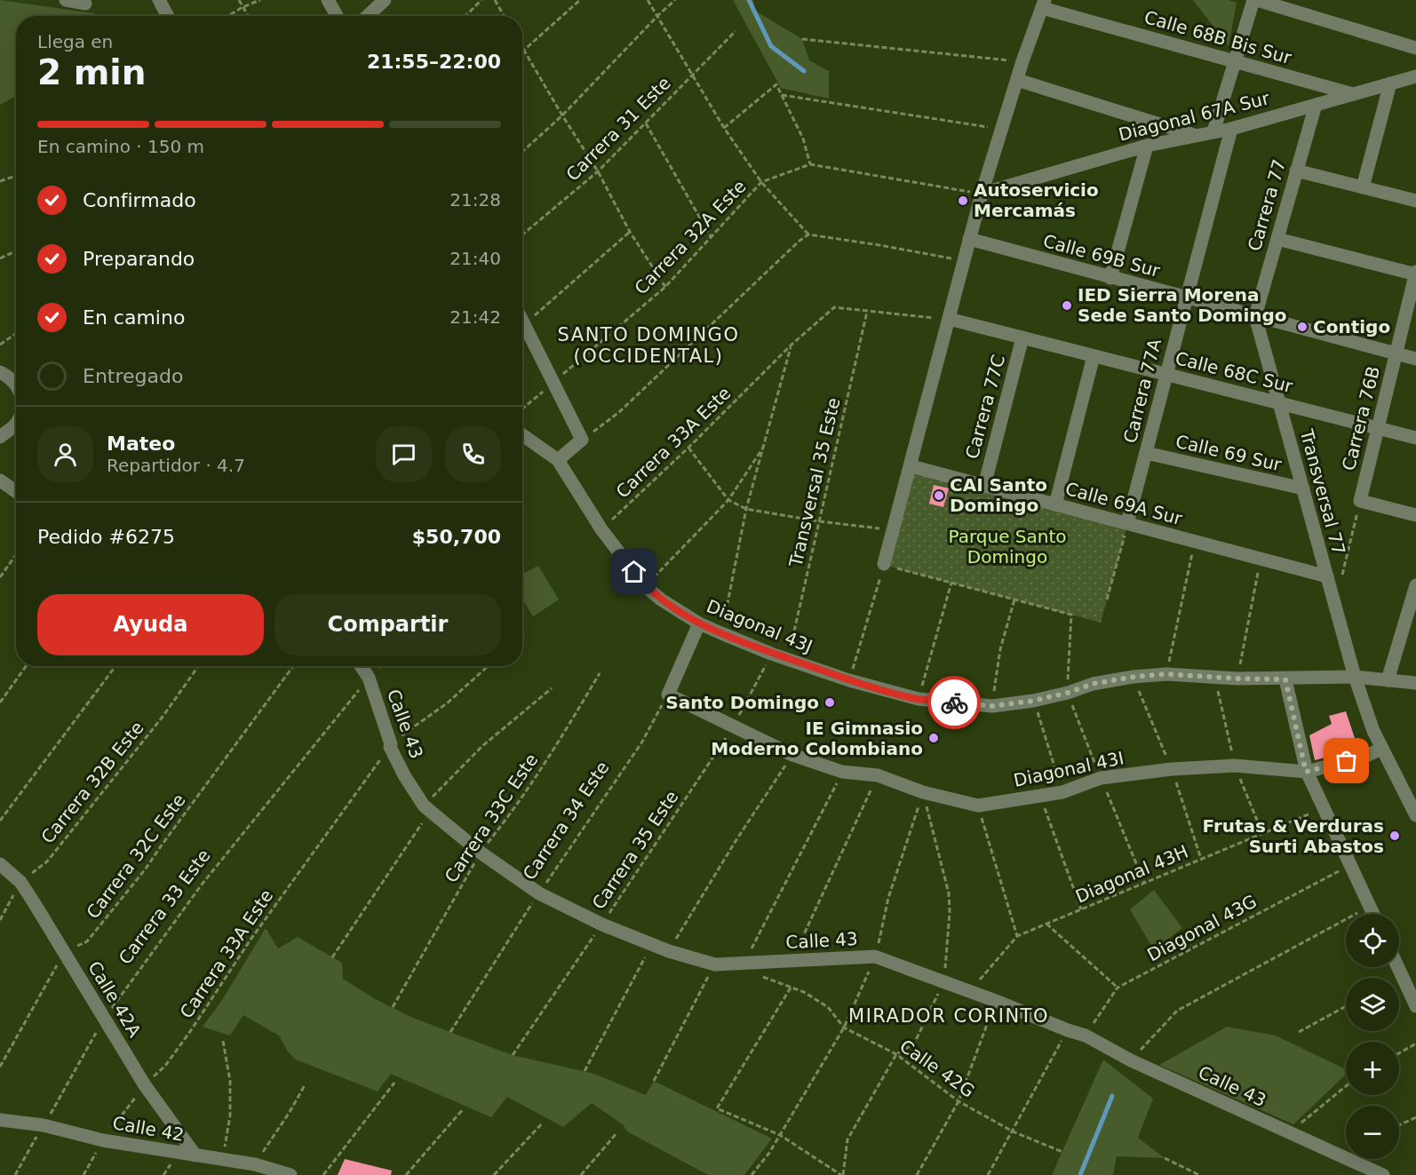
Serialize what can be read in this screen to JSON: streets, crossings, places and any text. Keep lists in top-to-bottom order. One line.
{"streets":{"street":["Calle 68B Bis Sur","Diagonal 67A Sur","Carrera 77","Calle 69B Sur","Calle 68C Sur","Carrera 77A","Carrera 77C","Carrera 76B","Calle 69 Sur","Transversal 77","Calle 69A Sur","Diagonal 43J","Calle 43","Diagonal 43I","Calle 42A","Calle 42"],"path":["Carrera 31 Este","Carrera 32A Este","Carrera 33A Este","Transversal 35 Este","Carrera 32B Este","Carrera 33C Este","Carrera 34 Este","Carrera 35 Este","Carrera 32C Este","Diagonal 43H","Carrera 33 Este","Diagonal 43G","Calle 42G"]},"crossings":[["Calle 68B Bis Sur","Diagonal 67A Sur"],["Diagonal 67A Sur","Carrera 77"],["Diagonal 67A Sur","Carrera 32A Este"],["Diagonal 67A Sur","Carrera 77A"],["Carrera 77","Calle 69B Sur"],["Carrera 77","Transversal 77"],["Calle 69B Sur","Carrera 77A"],["Calle 69B Sur","Carrera 76B"],["Calle 69B Sur","Transversal 77"],["Calle 68C Sur","Carrera 77A"],["Calle 68C Sur","Carrera 77C"],["Calle 68C Sur","Carrera 76B"],["Calle 68C Sur","Transversal 77"],["Carrera 77A","Calle 69 Sur"],["Carrera 77A","Calle 69A Sur"],["Carrera 77C","Calle 69A Sur"],["Carrera 33A Este","Transversal 35 Este"],["Carrera 33A Este","Diagonal 43J"],["Carrera 33A Este","Calle 43"],["Carrera 33A Este","Calle 42A"],["Carrera 33A Este","Calle 42"],["Calle 69 Sur","Transversal 77"],["Transversal 35 Este","Diagonal 43J"],["Transversal 77","Calle 69A Sur"],["Transversal 77","Diagonal 43I"],["Diagonal 43J","Carrera 35 Este"],["Calle 43","Carrera 33C Este"],["Calle 43","Carrera 34 Este"],["Calle 43","Carrera 35 Este"],["Calle 43","Diagonal 43H"],["Calle 43","Carrera 33 Este"],["Calle 43","Diagonal 43G"],["Diagonal 43I","Carrera 34 Este"],["Diagonal 43I","Carrera 35 Este"],["Carrera 32B Este","Calle 42A"],["Carrera 32C Este","Calle 42A"],["Carrera 33 Este","Calle 42A"],["Carrera 33 Este","Calle 42"],["Calle 42A","Calle 42"]],"districts":["SANTO DOMINGO (OCCIDENTAL)","MIRADOR CORINTO"],"parks":["Parque Santo Domingo"],"places":["Autoservicio Mercamás","IED Sierra Morena Sede Santo Domingo","Contigo","CAI Santo Domingo","Santo Domingo","IE Gimnasio Moderno Colombiano","Frutas & Verduras Surti Abastos"],"page":{"heading":["2 min","Llega en","21:55–22:00"],"panel":["Mateo","Repartidor · 4.7","Pedido #6275","$50,700"],"bar":"En camino · 150 m","list":[["Confirmado","21:28"],["Preparando","21:40"],["En camino","21:42"],"Entregado"],"buttons":["Ayuda","Compartir"],"map_buttons":["+","−"]}}
